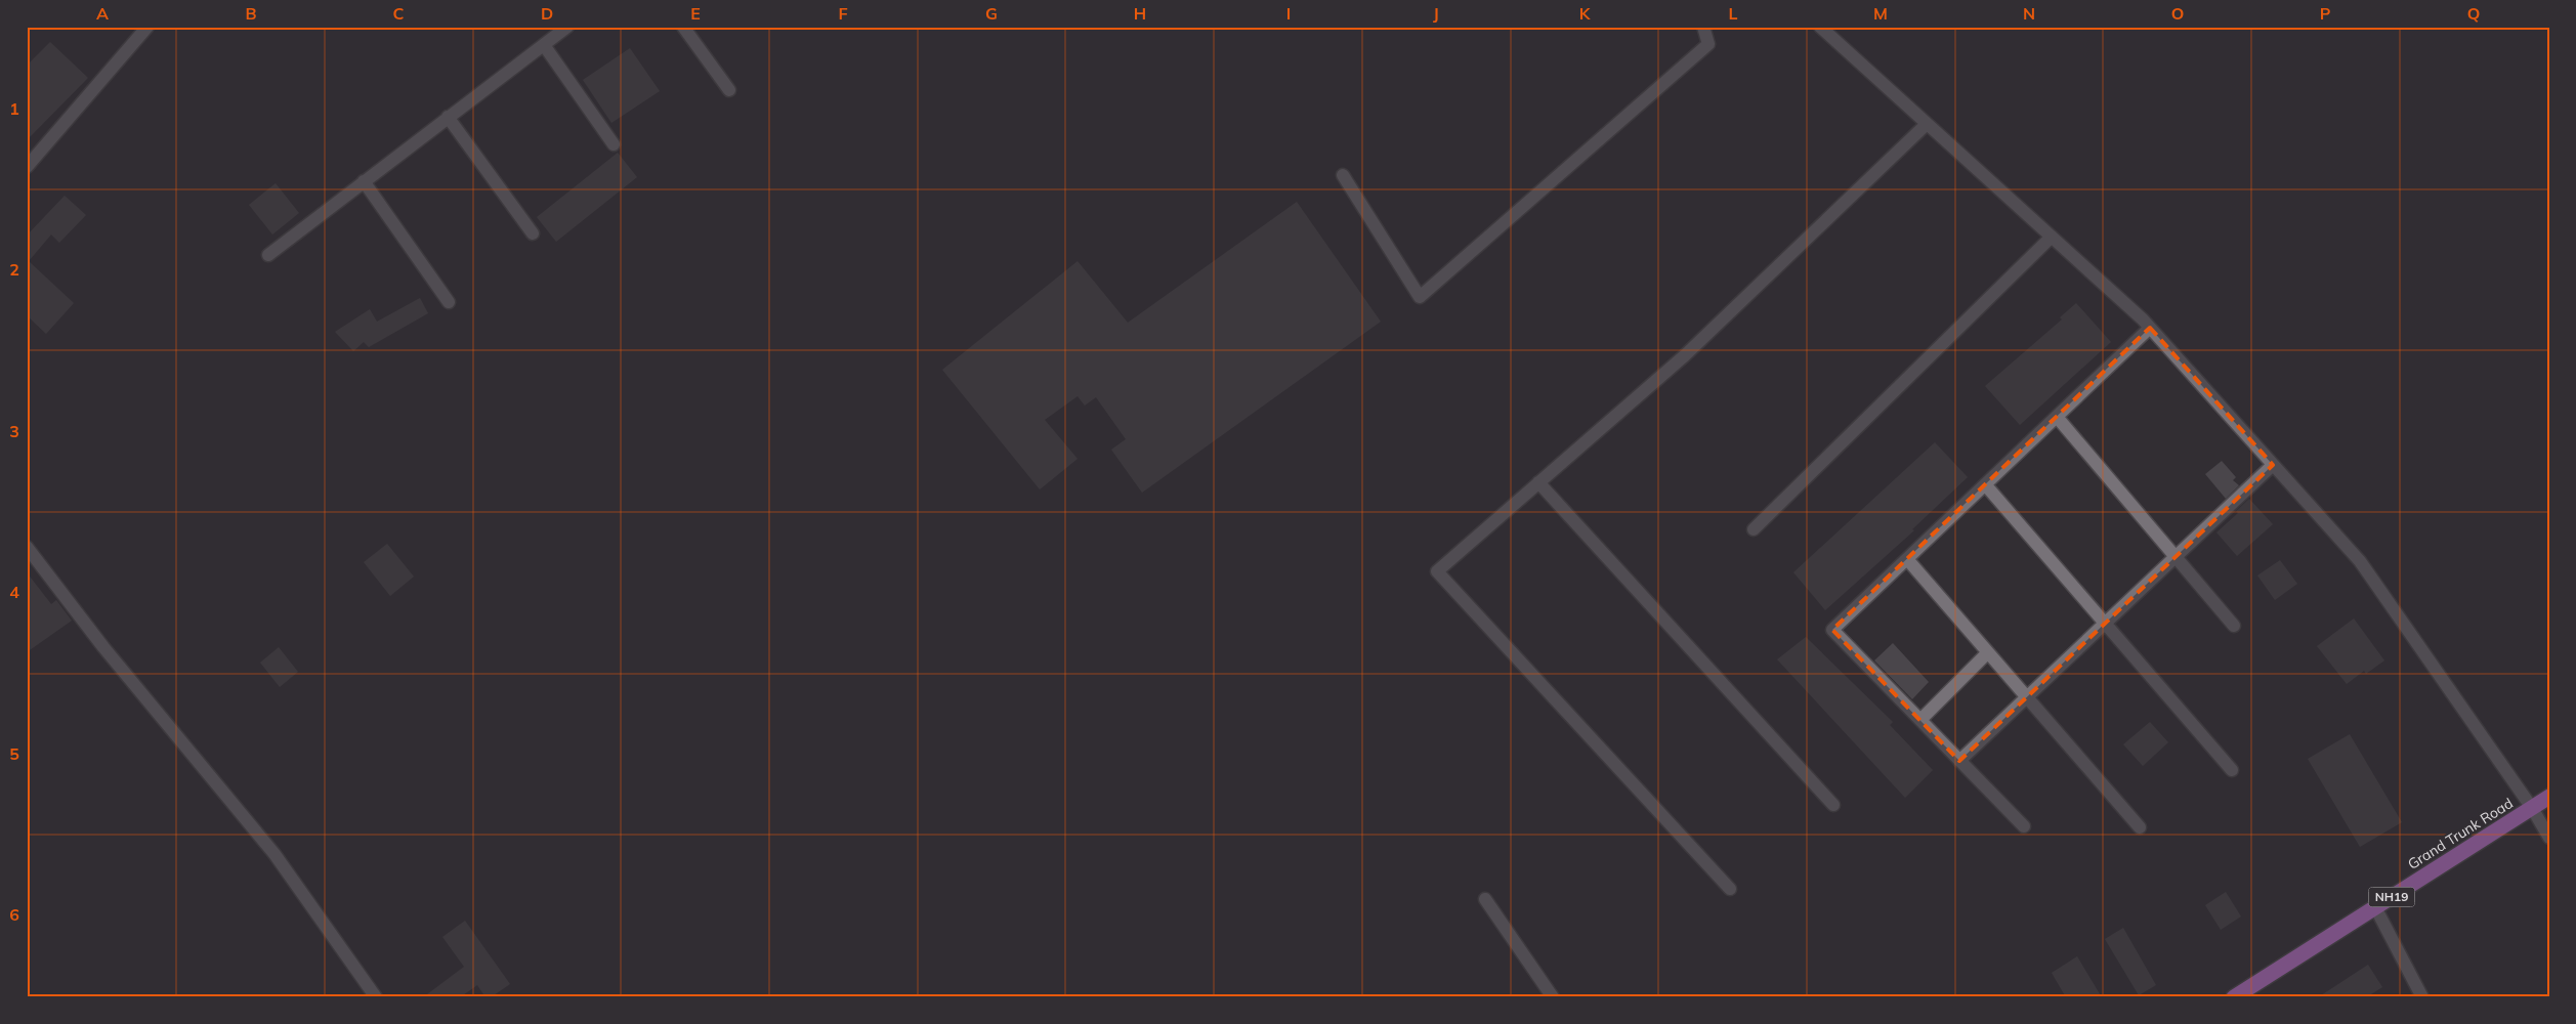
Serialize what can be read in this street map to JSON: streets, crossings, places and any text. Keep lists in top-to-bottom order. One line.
{"streets":{"highway":["Grand Trunk Road","NH19"]},"grid":{"columns":["A","B","C","D","E","F","G","H","I","J","K","L","M","N","O","P","Q"],"rows":["1","2","3","4","5","6"]}}
